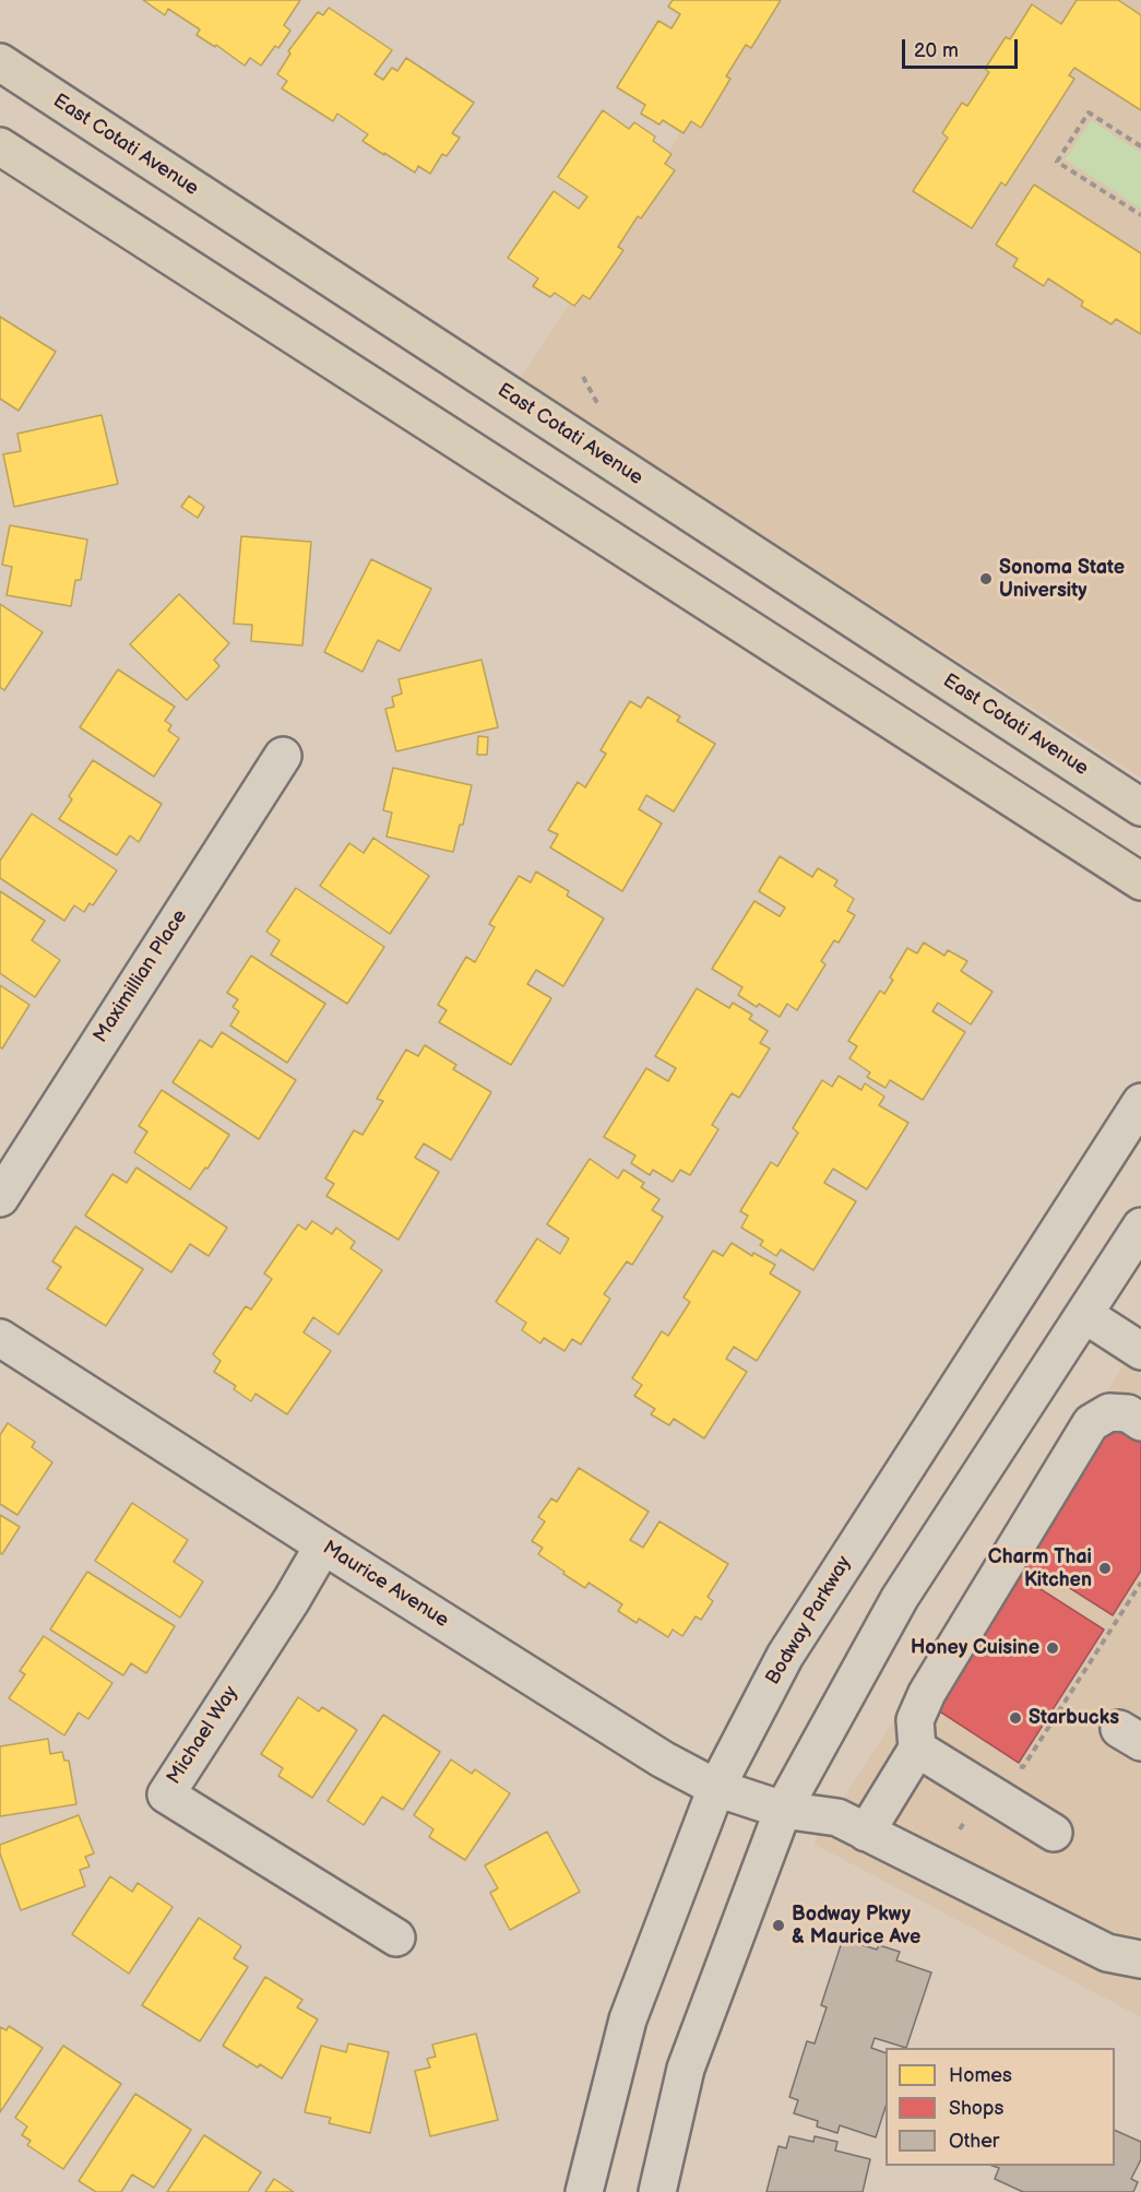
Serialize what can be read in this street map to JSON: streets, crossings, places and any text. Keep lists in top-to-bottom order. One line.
{"streets":{"main road":["East Cotati Avenue"],"street":["Maximillian Place","Maurice Avenue","Bodway Parkway","Michael Way"]},"crossings":[["Maurice Avenue","Bodway Parkway"],["Maurice Avenue","Michael Way"]],"places":["Sonoma State University","Charm Thai Kitchen","Honey Cuisine","Starbucks","Bodway Pkwy & Maurice Ave"],"legend":["Homes","Shops","Other"],"scale_bar":"20 m"}
